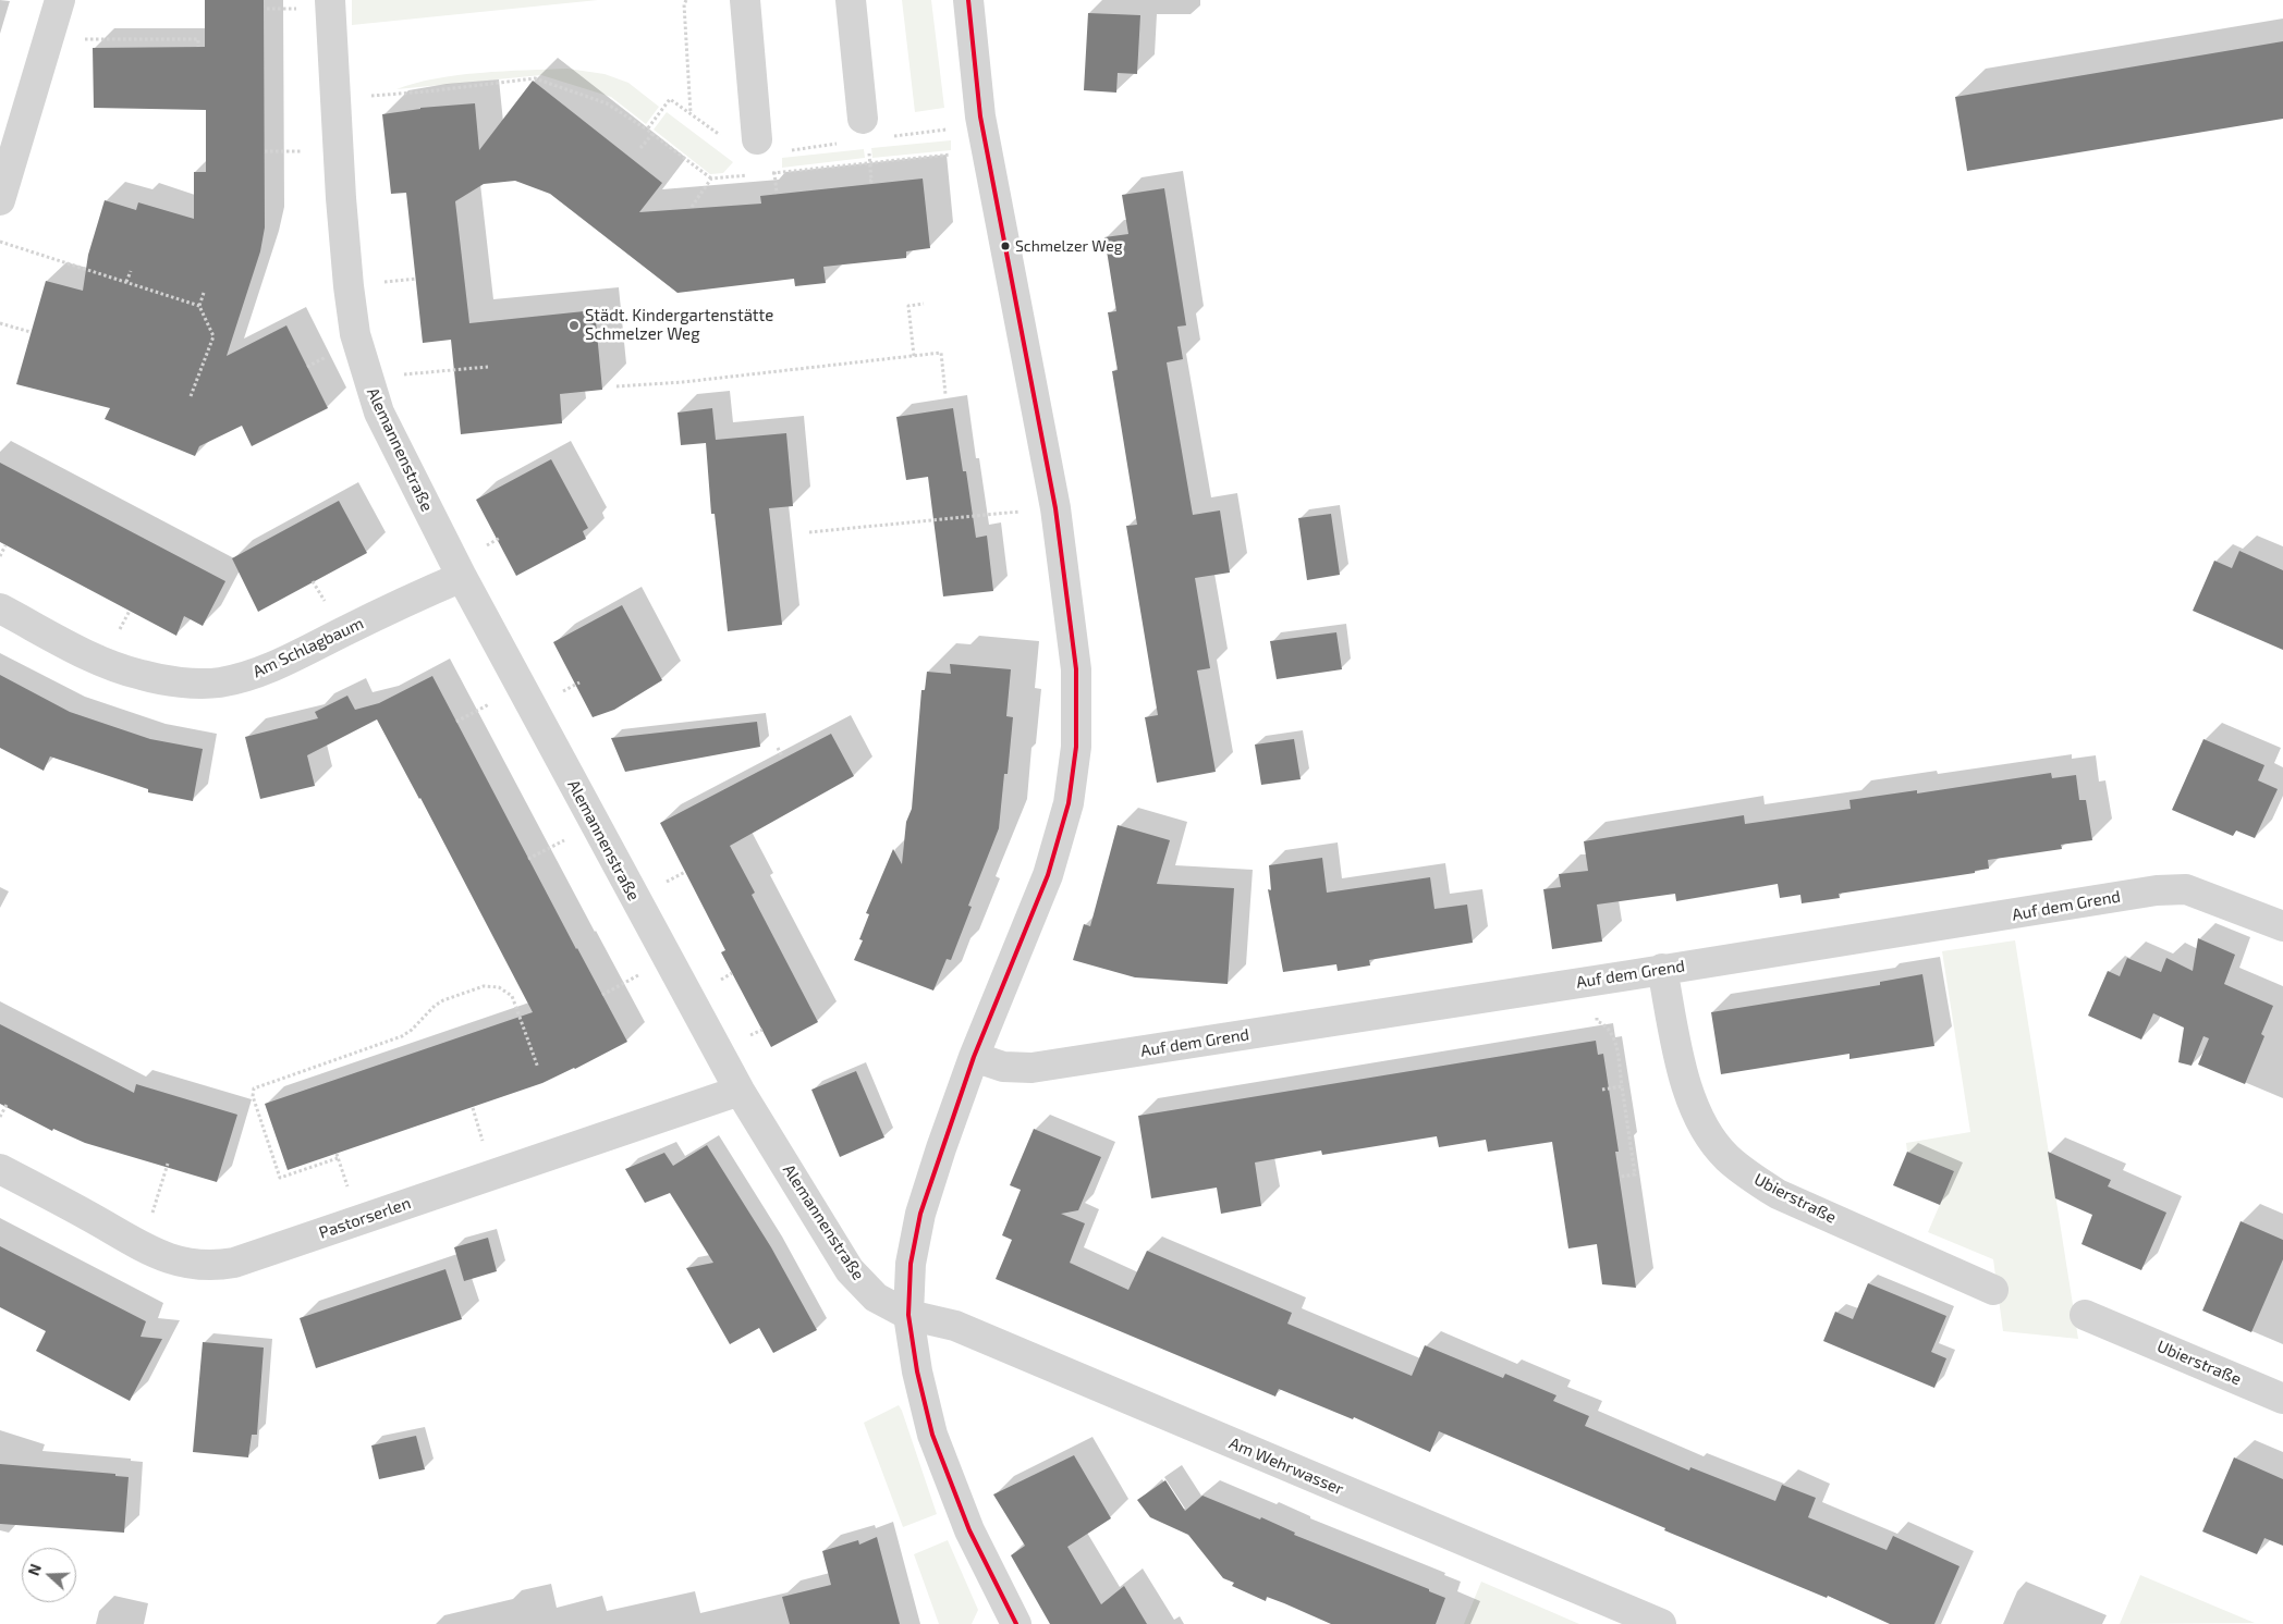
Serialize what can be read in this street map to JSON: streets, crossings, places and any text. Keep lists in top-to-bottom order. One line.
{"streets":{"street":["Alemannenstraße","Am Schlagbaum","Auf dem Grend","Ubierstraße","Pastorserlen","Am Wehrwasser"]},"crossings":[["Alemannenstraße","Am Schlagbaum"],["Alemannenstraße","Pastorserlen"],["Alemannenstraße","Am Wehrwasser"],["Auf dem Grend","Ubierstraße"]],"places":["Schmelzer Weg","Städt. Kindergartenstätte Schmelzer Weg"],"north":"left"}
